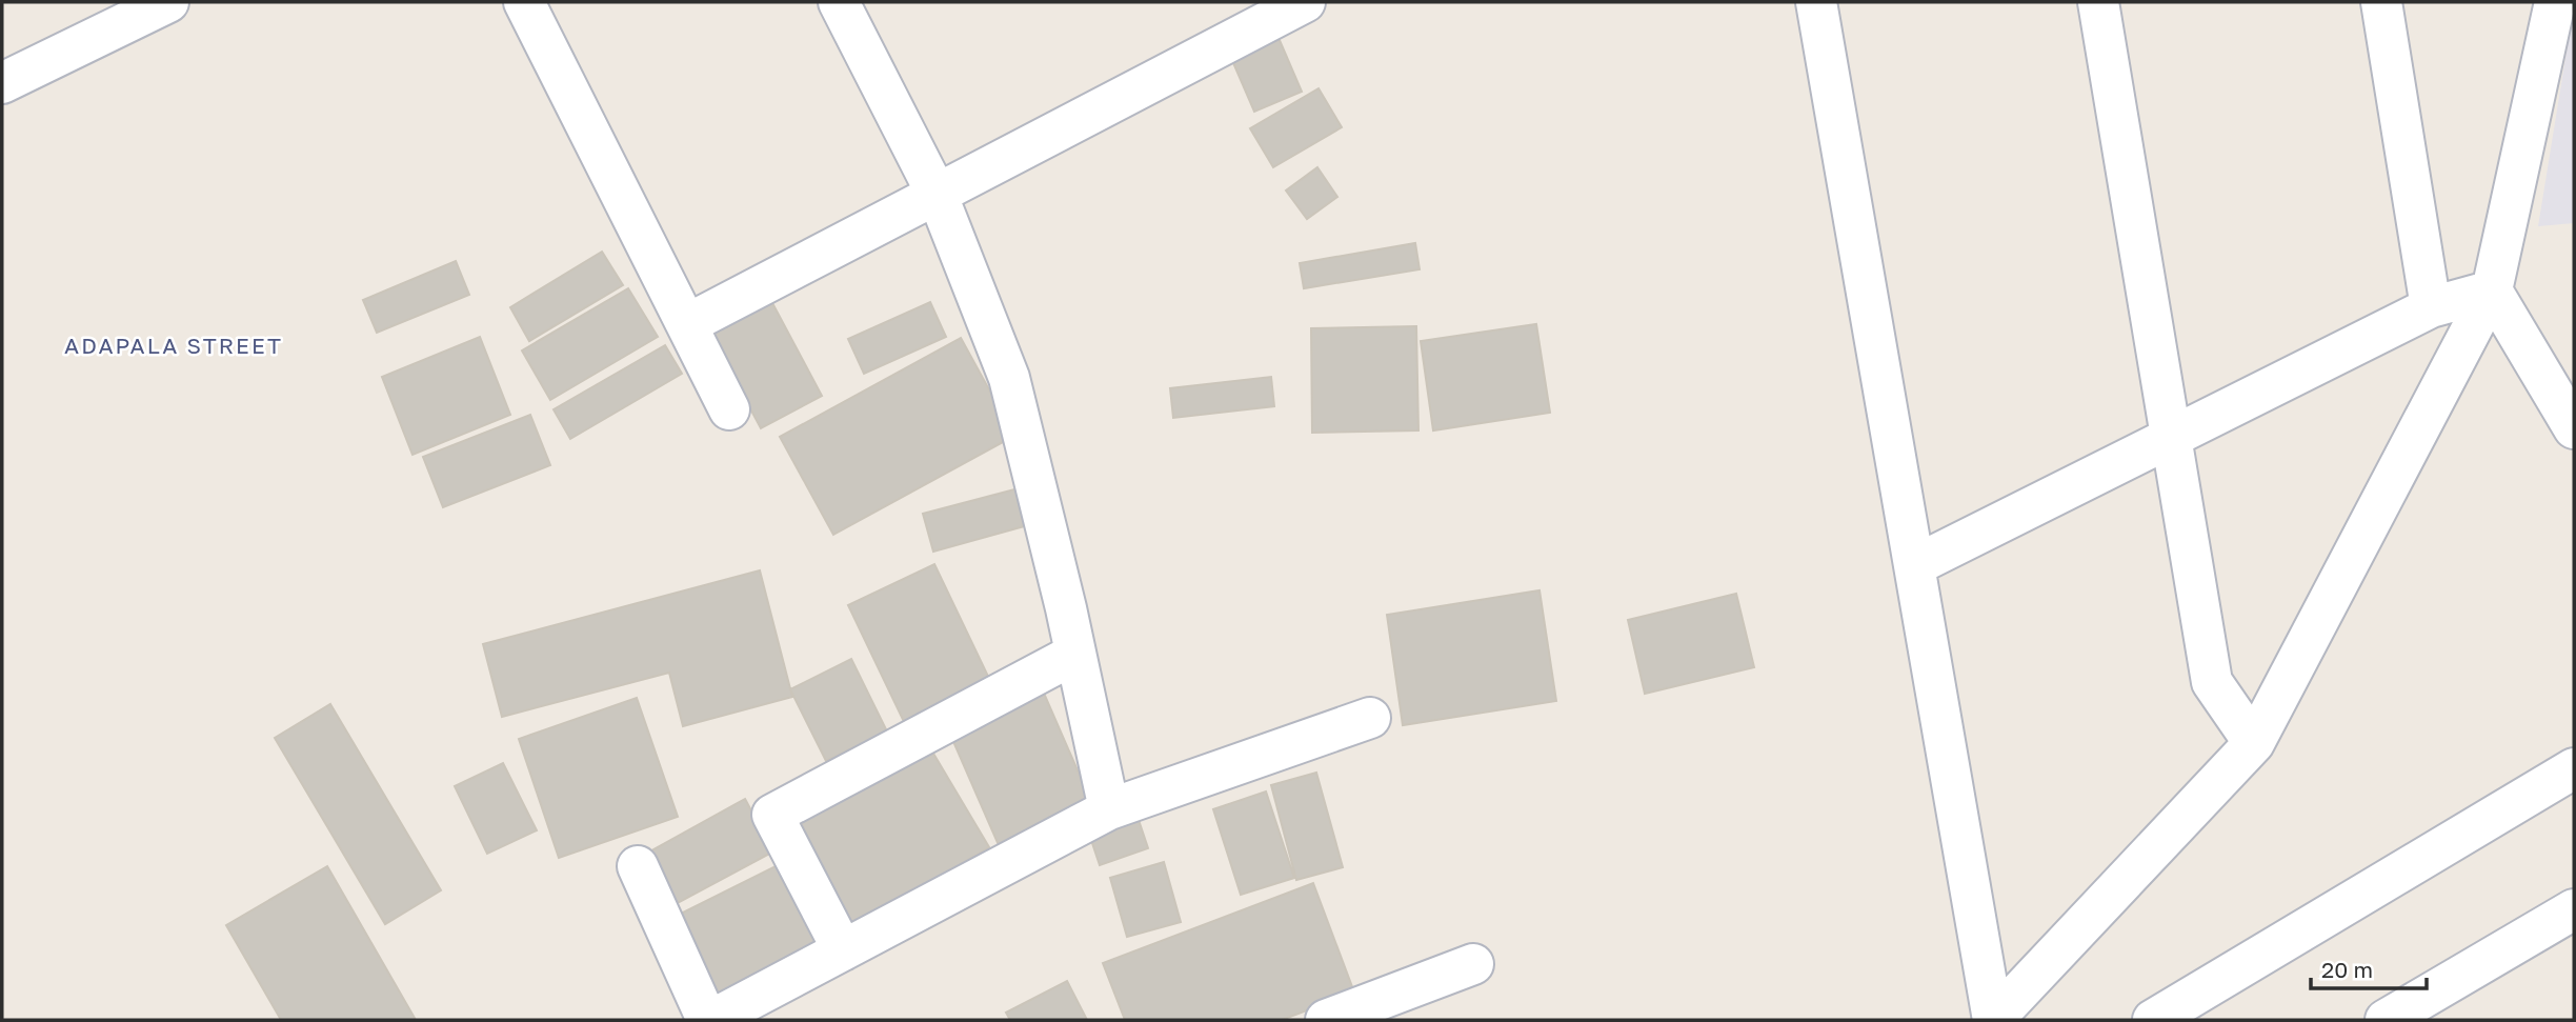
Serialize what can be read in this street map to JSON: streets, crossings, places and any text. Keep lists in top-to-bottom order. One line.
{"districts":["ADAPALA STREET"],"scale_bar":"20 m"}
